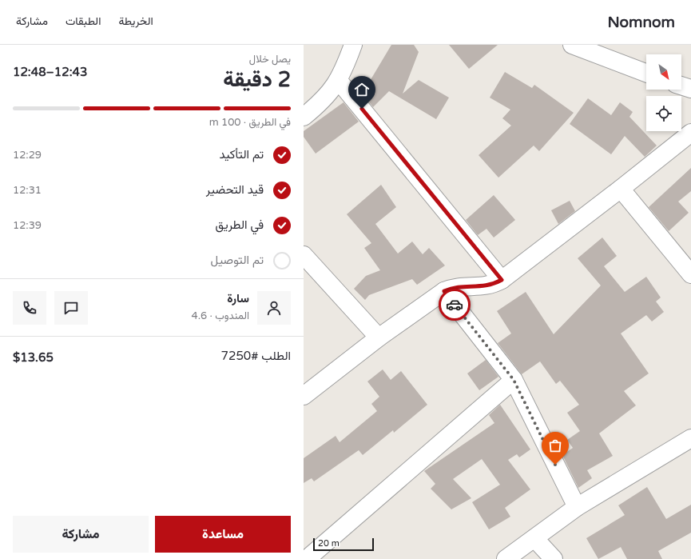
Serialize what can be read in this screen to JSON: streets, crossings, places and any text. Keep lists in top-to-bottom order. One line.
{"scale_bar":"20 m","north":"bottom right","page":{"header":"Nomnom","nav":["الخريطة","الطبقات","مشاركة"],"heading":["2 دقيقة","يصل خلال","12:43–12:48"],"panel":["سارة","المندوب · 4.6","الطلب #7250","$13.65"],"bar":"في الطريق · 100 m","list":[["تم التأكيد","12:29"],["قيد التحضير","12:31"],["في الطريق","12:39"],"تم التوصيل"],"buttons":["مساعدة","مشاركة"],"scale":"20 m"}}
